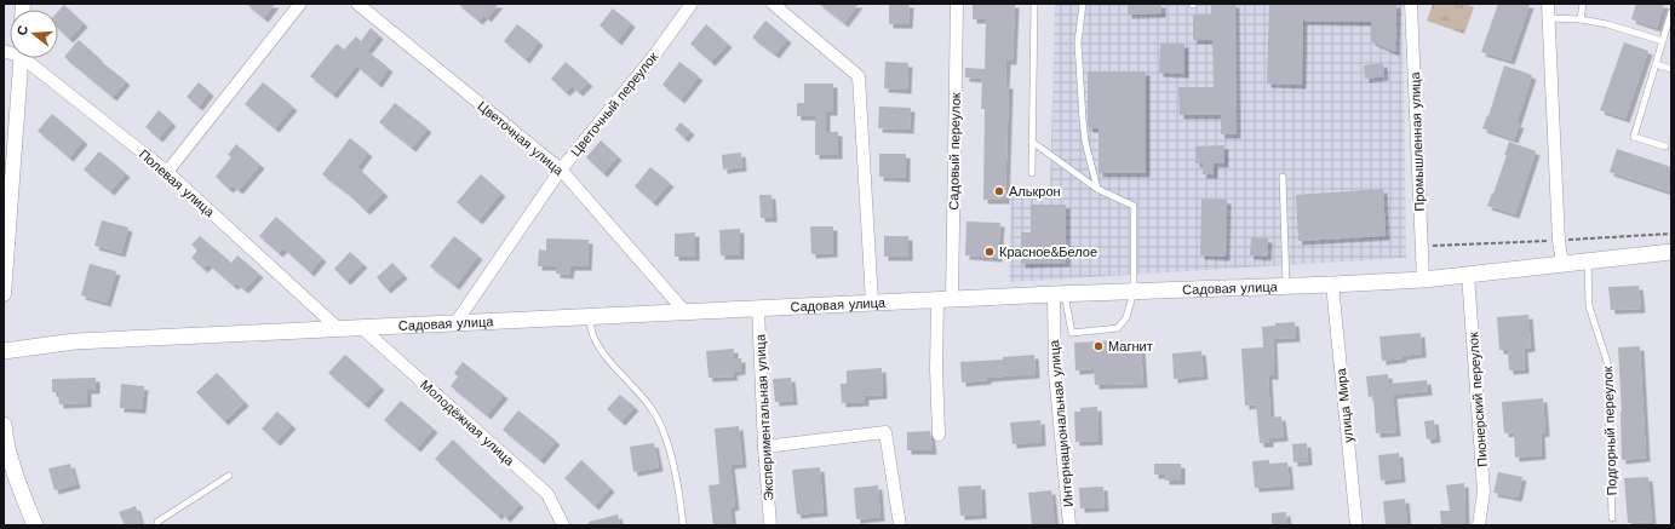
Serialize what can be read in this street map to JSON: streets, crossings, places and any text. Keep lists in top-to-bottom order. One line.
{"streets":{"main road":["Садовая улица"],"street":["Цветочный переулок","Цветочная улица","Промышленная улица","Садовый переулок","Полевая улица","Пионерский переулок","улица Мира","Экспериментальная улица","Молодёжная улица","Интернациональная улица"],"lane":["Подгорный переулок"]},"crossings":[["Цветочный переулок","Цветочная улица"],["Цветочный переулок","Садовая улица"],["Цветочная улица","Садовая улица"],["Промышленная улица","Садовая улица"],["Садовый переулок","Садовая улица"],["Полевая улица","Садовая улица"],["Садовая улица","Пионерский переулок"],["Садовая улица","улица Мира"],["Садовая улица","Экспериментальная улица"],["Садовая улица","Молодёжная улица"],["Садовая улица","Интернациональная улица"],["Садовая улица","Подгорный переулок"]],"places":["Алькрон","Красное&Белое","Магнит"],"north":"left"}
